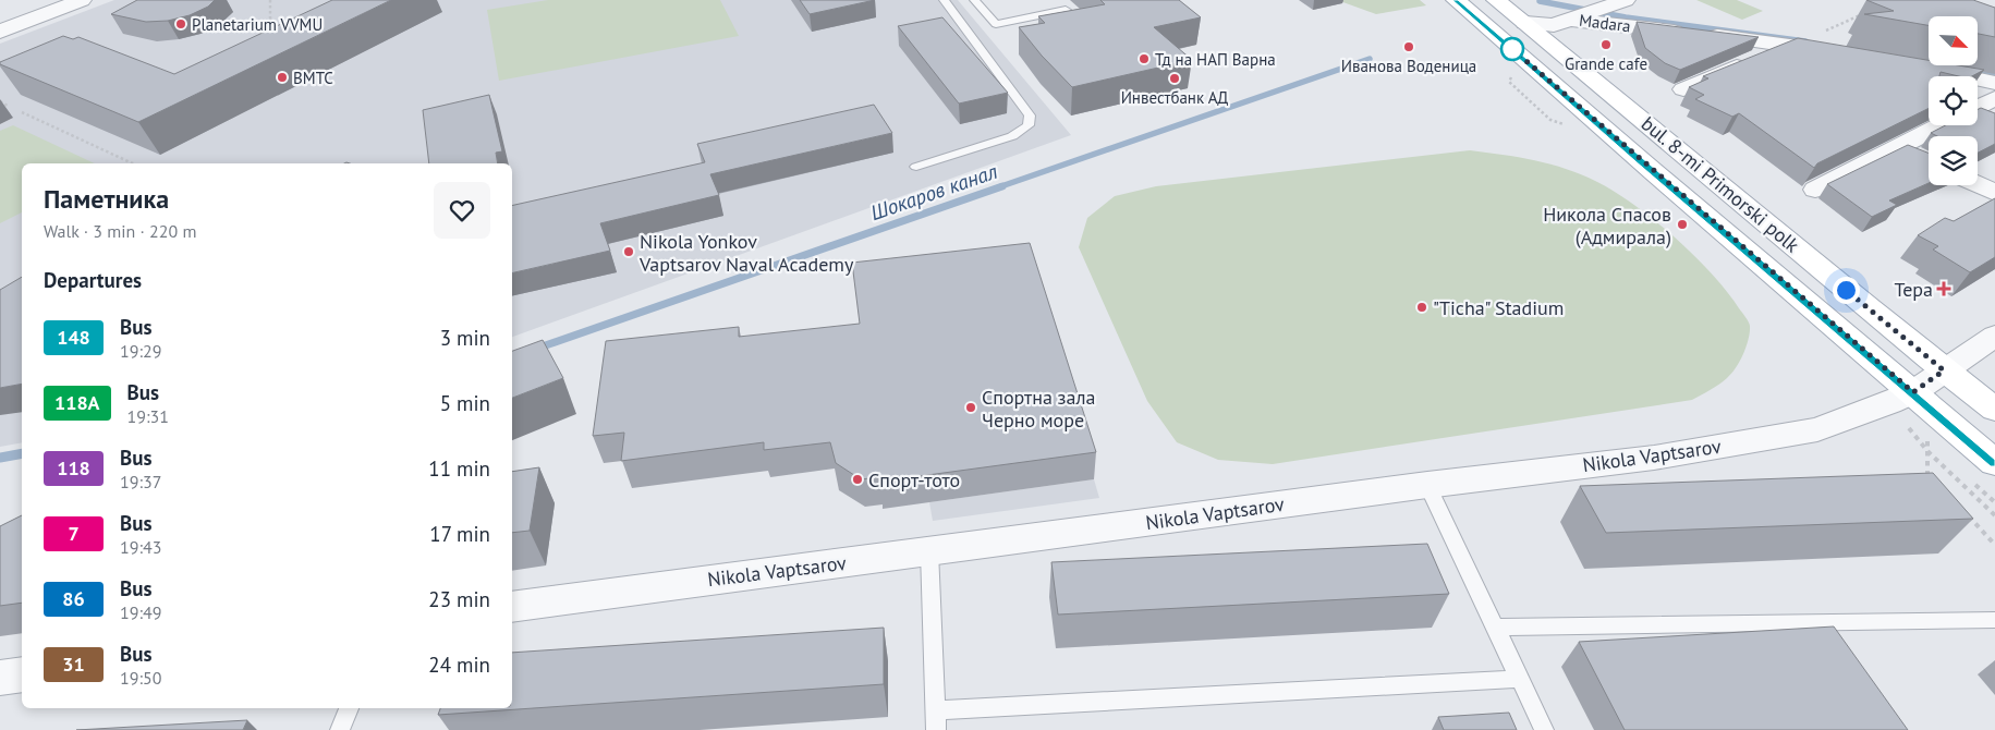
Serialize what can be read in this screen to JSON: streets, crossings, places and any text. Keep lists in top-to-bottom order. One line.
{"streets":{"main road":["bul. 8-mi Primorski polk"],"street":["Madara","Nikola Vaptsarov"]},"crossings":[["bul. 8-mi Primorski polk","Nikola Vaptsarov"]],"water":["Шокаров канал"],"places":{"other":["Planetarium VVMU","Grande cafe","Иванова Воденица","Тд на НАП Варна","BMTC","Инвестбанк АД","Никола Спасов (Адмирала)","Nikola Yonkov Vaptsarov Naval Academy","\"Ticha\" Stadium","Спортна зала Черно море","Спорт-тото"],"health":["Тера"]},"lines":["bus line 148"],"north":"bottom right","page":{"heading":[["Паметника","Walk · 3 min · 220 m"],"Departures"],"list":[{"mark":"148","name":"Bus","note":"19:29","value":"3 min"},{"mark":"118А","name":"Bus","note":"19:31","value":"5 min"},{"mark":"118","name":"Bus","note":"19:37","value":"11 min"},{"mark":"7","name":"Bus","note":"19:43","value":"17 min"},{"mark":"86","name":"Bus","note":"19:49","value":"23 min"},{"mark":"31","name":"Bus","note":"19:50","value":"24 min"}]}}
